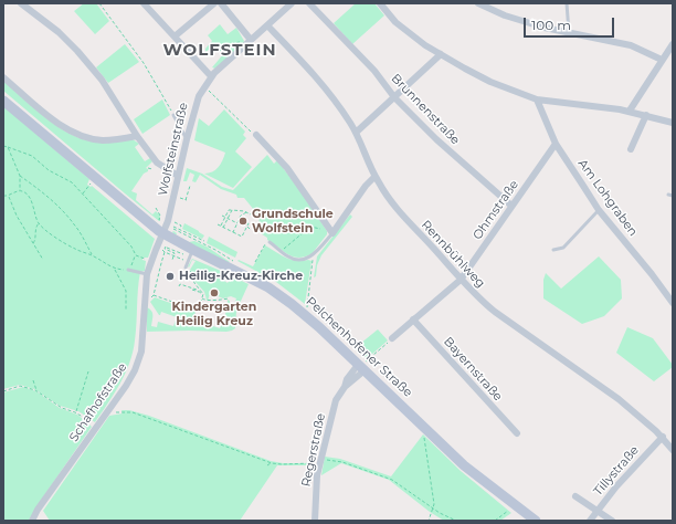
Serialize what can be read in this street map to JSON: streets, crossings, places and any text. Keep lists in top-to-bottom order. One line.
{"streets":{"main road":["Pelchenhofener Straße"],"street":["Brunnenstraße","Wolfsteinstraße","Am Lohgraben","Ohmstraße","Rennbühlweg","Bayernstraße","Schafhofstraße","Regerstraße","Tillystraße"]},"crossings":[["Brunnenstraße","Ohmstraße"],["Wolfsteinstraße","Rennbühlweg"],["Wolfsteinstraße","Pelchenhofener Straße"],["Wolfsteinstraße","Schafhofstraße"],["Am Lohgraben","Ohmstraße"],["Ohmstraße","Rennbühlweg"],["Ohmstraße","Bayernstraße"],["Rennbühlweg","Tillystraße"],["Pelchenhofener Straße","Schafhofstraße"],["Pelchenhofener Straße","Regerstraße"]],"districts":["WOLFSTEIN"],"places":["Grundschule Wolfstein","Heilig-Kreuz-Kirche","Kindergarten Heilig Kreuz"],"scale_bar":"100 m"}
